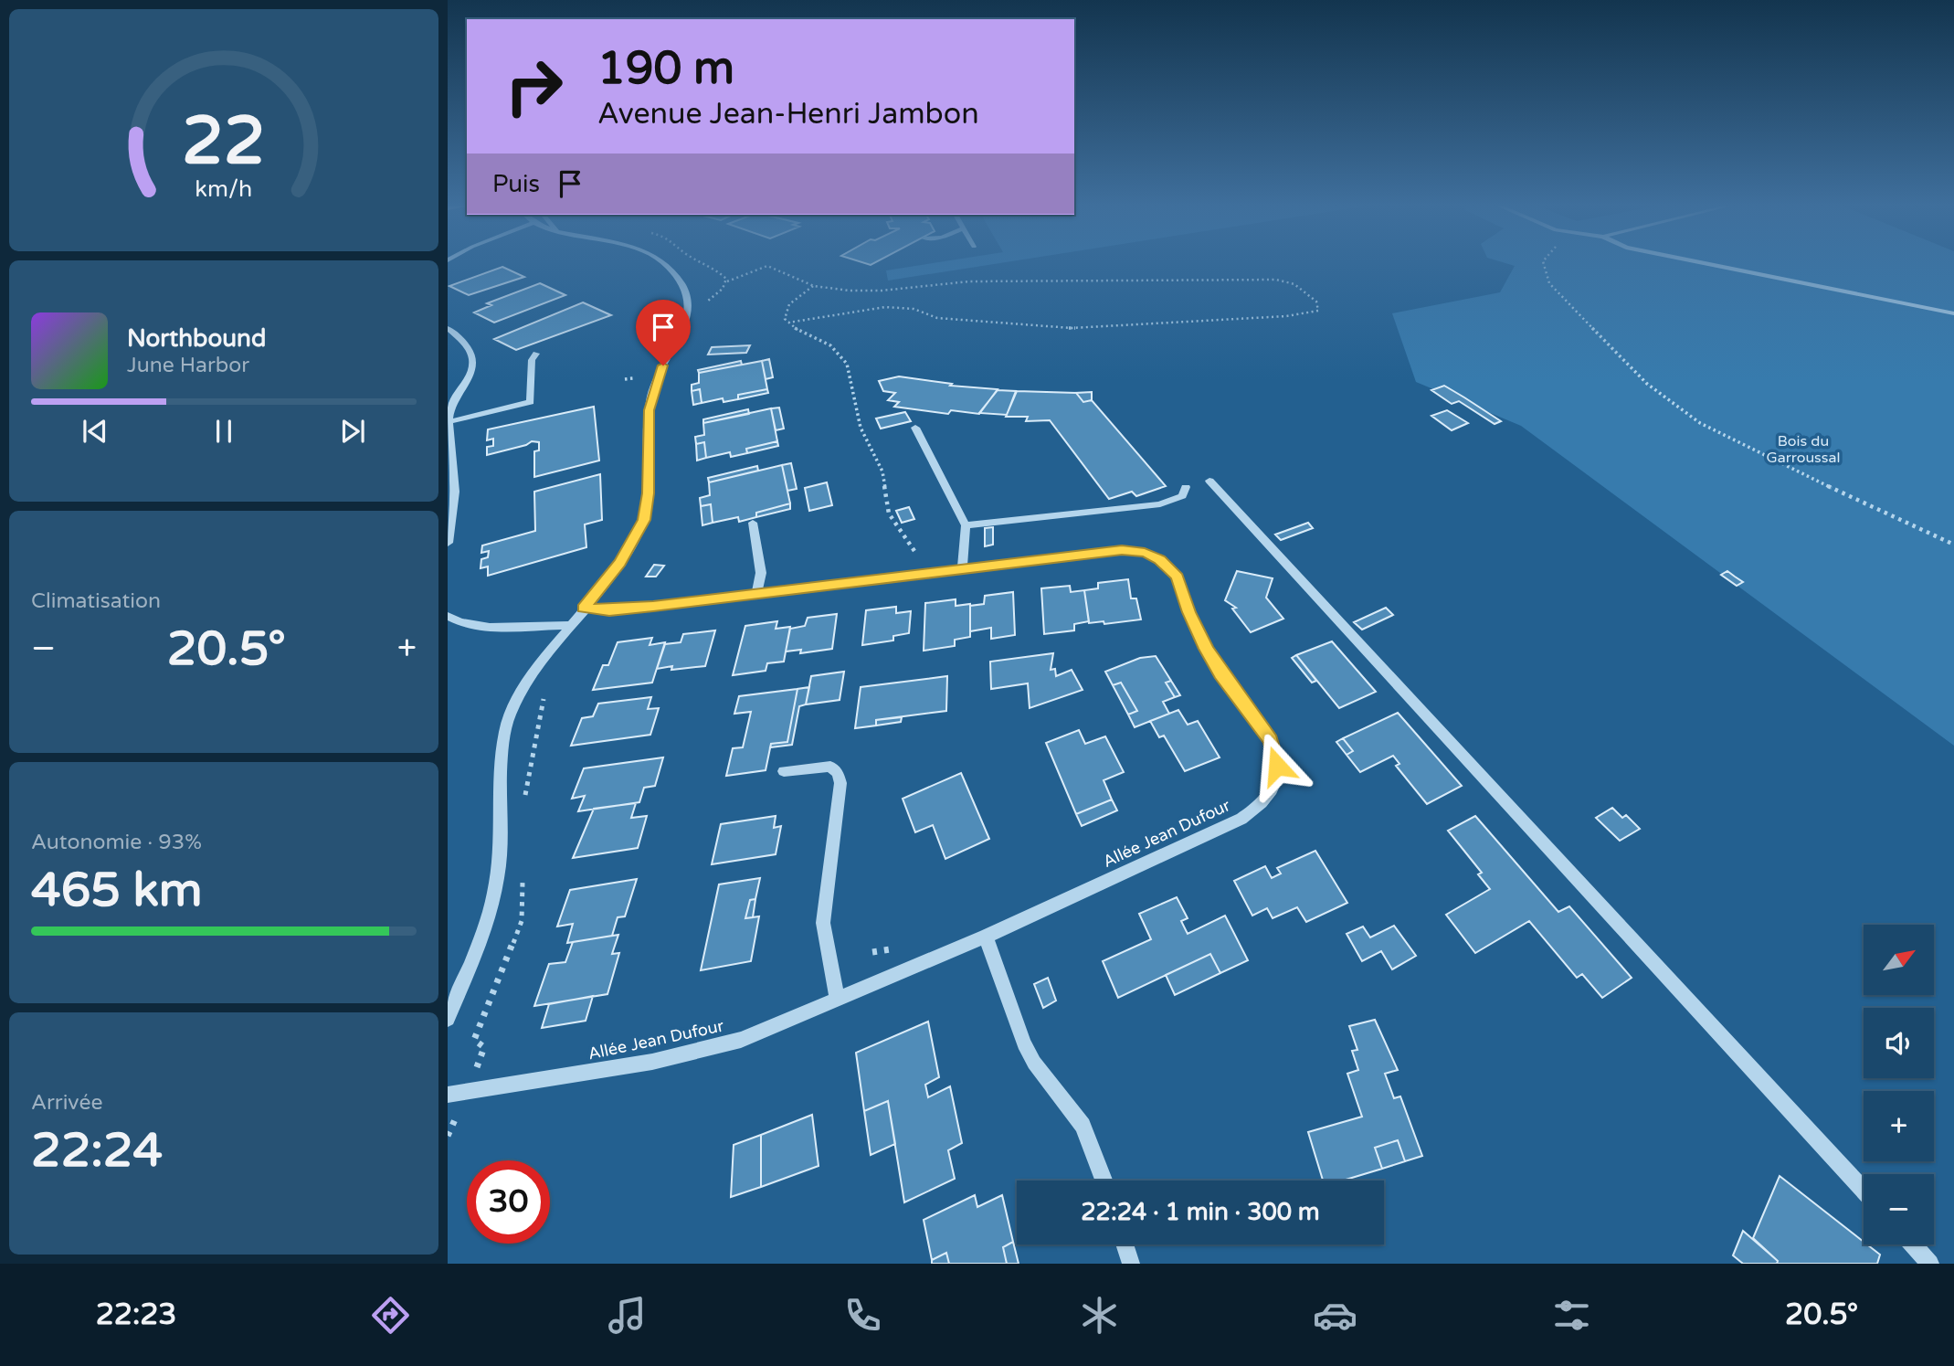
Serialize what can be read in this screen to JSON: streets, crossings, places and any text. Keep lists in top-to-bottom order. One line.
{"streets":{"street":["Allée Jean Dufour"]},"parks":["Bois du Garroussal"],"north":"top right","page":{"turn":["190 m","Avenue Jean-Henri Jambon"],"then":"Puis","song":["Northbound","June Harbor"],"tile":["Climatisation",["Autonomie · 93%","465 km"],["Arrivée","22:24"]],"heat":["−","20.5°","+"],"map_buttons":["+","−"],"limit":"30","trip":"22:24 · 1 min · 300 m","tabs":["22:23","20.5°"],"gauge":["22","km/h"]}}
